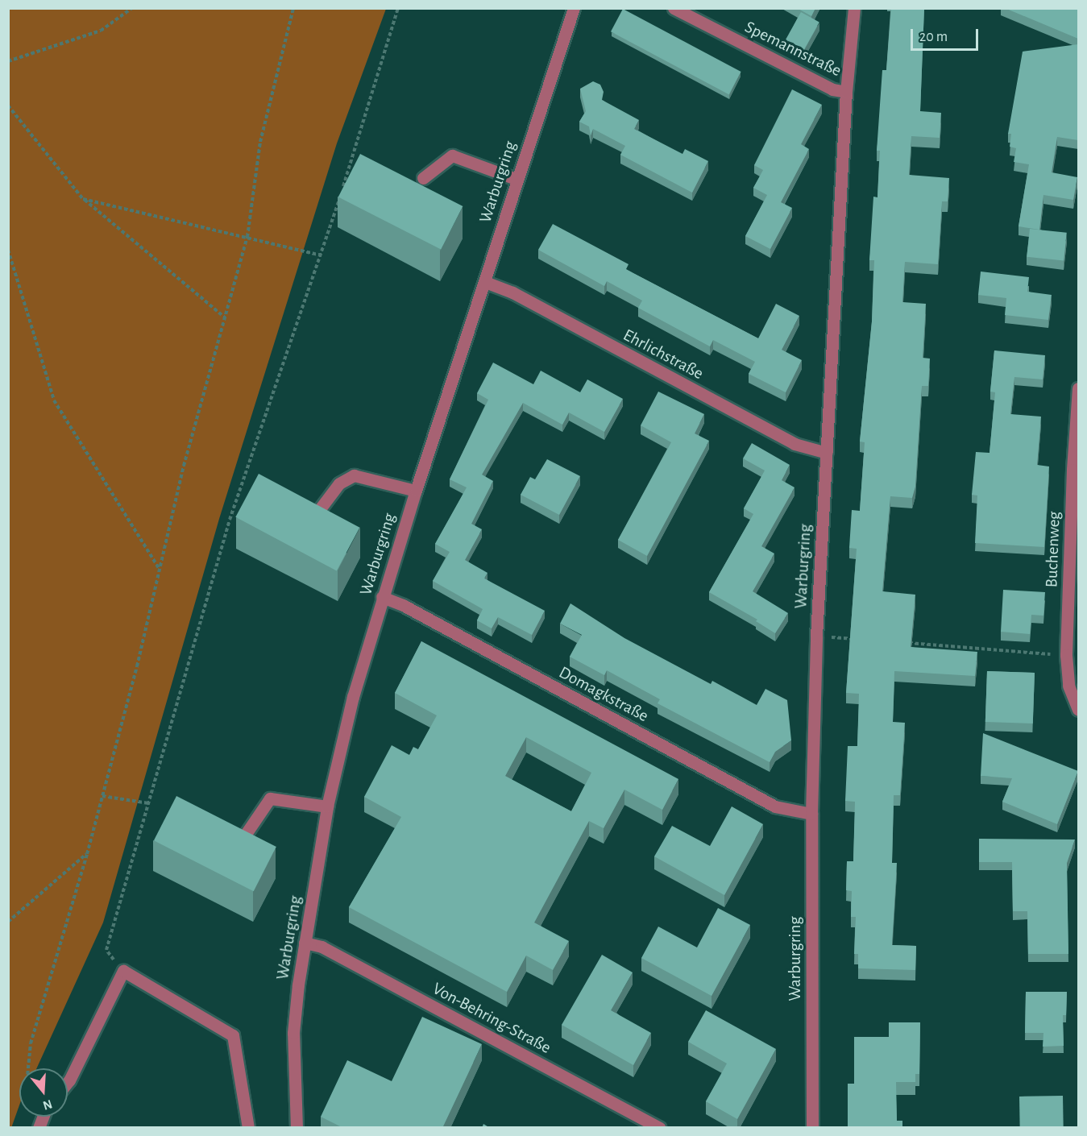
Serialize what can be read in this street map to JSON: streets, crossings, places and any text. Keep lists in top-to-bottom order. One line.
{"streets":{"street":["Spemannstraße","Warburgring","Ehrlichstraße","Buchenweg","Domagkstraße","Von-Behring-Straße"]},"crossings":[["Spemannstraße","Warburgring"],["Warburgring","Ehrlichstraße"],["Warburgring","Domagkstraße"],["Warburgring","Von-Behring-Straße"]],"scale_bar":"20 m","north":"bottom"}
